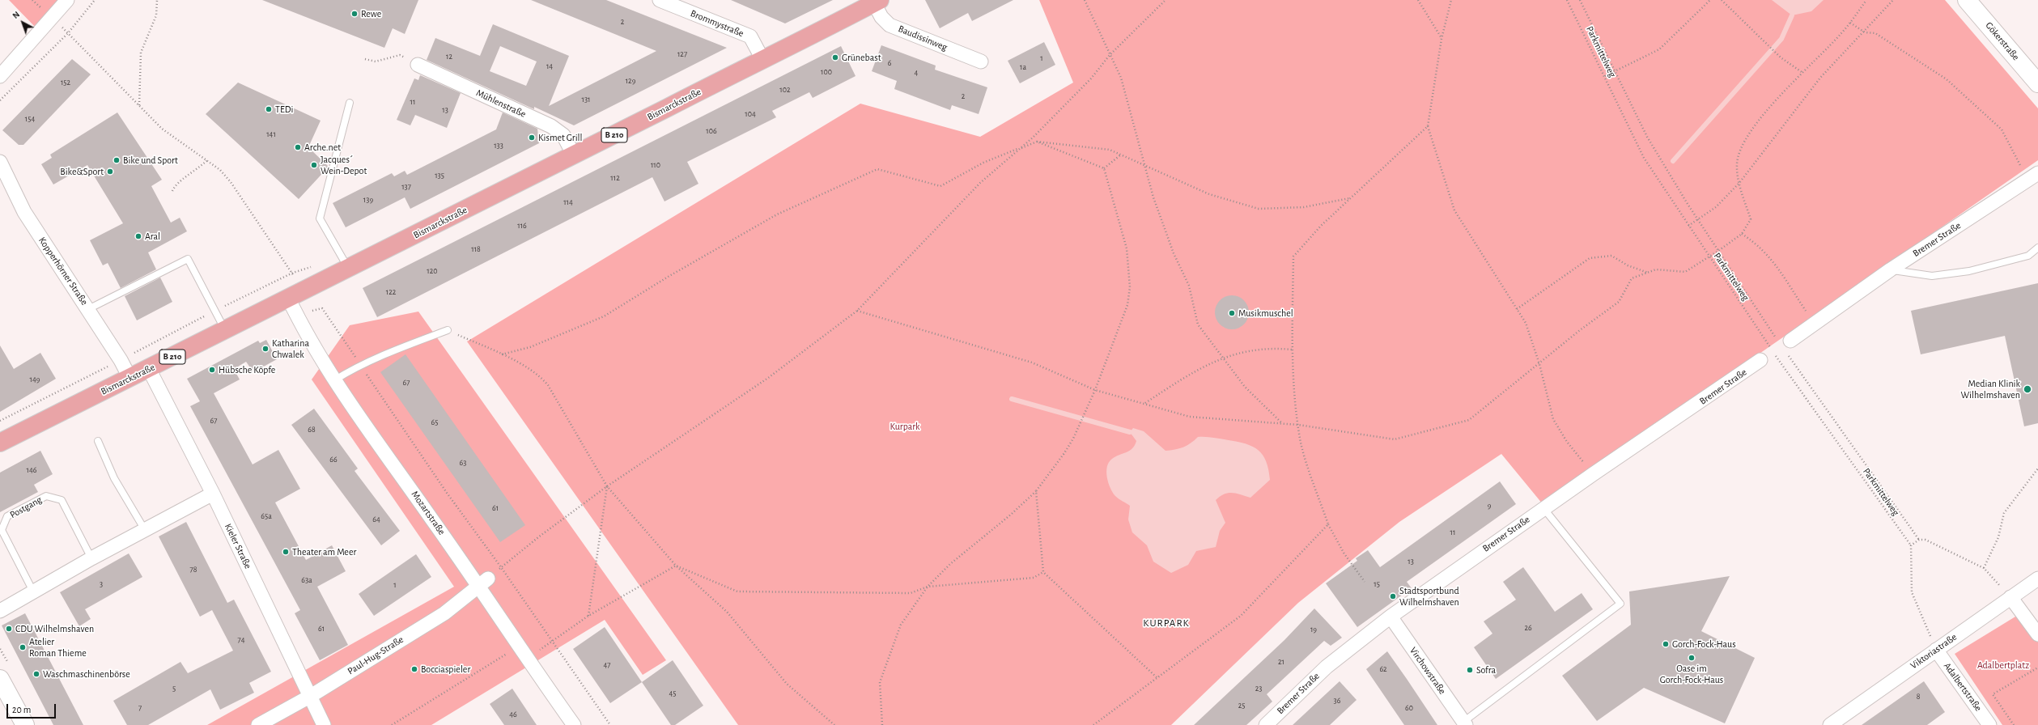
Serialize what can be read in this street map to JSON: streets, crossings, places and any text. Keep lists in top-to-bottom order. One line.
{"streets":{"main road":["Gökerstraße","Bismarckstraße","B 210"],"street":["Brommystraße","Baudissinweg","Mühlenstraße","Bremer Straße","Kopperhörner Straße","Mozartstraße","Kieler Straße","Viktoriastraße","Paul-Hug-Straße","Virchowstraße","Adalbertstraße"],"lane":["Postgang"],"path":["Parkmittelweg"]},"crossings":[["Brommystraße","Bismarckstraße"],["Baudissinweg","Bismarckstraße"],["Parkmittelweg","Bremer Straße"],["Mühlenstraße","Bismarckstraße"],["Bismarckstraße","Kopperhörner Straße"],["Bismarckstraße","Mozartstraße"],["Bismarckstraße","Kieler Straße"],["Bremer Straße","Virchowstraße"],["Mozartstraße","Paul-Hug-Straße"],["Kieler Straße","Paul-Hug-Straße"],["Viktoriastraße","Adalbertstraße"]],"districts":["KURPARK"],"parks":["Kurpark","Adalbertplatz"],"places":["Rewe","Grünebast","TEDi","Kismet Grill","Arche.net","Bike und Sport","Jacques´ Wein-Depot","Bike&Sport","Aral","Musikmuschel","Katharina Chwalek","Hübsche Köpfe","Median Klinik Wilhelmshaven","Theater am Meer","Stadtsportbund Wilhelmshaven","CDU Wilhelmshaven","Gorch-Fock-Haus","Atelier Roman Thieme","Oase im Gorch-Fock-Haus","Bocciaspieler","Sofra","Waschmaschinenbörse"],"house_numbers":["2","127","12","1","6","14","1a","100","4","129","152","102","2","131","11","13","104","154","106","141","133","110","135","112","137","139","114","116","118","120","122","149","67","67","65","68","66","63","146","9","61","65a","64","11","13","78","63a","3","15","1","26","61","19","74","21","47","62","5","23","45","8","36","25","7","60","46"],"scale_bar":"20 m","north":"top left"}
